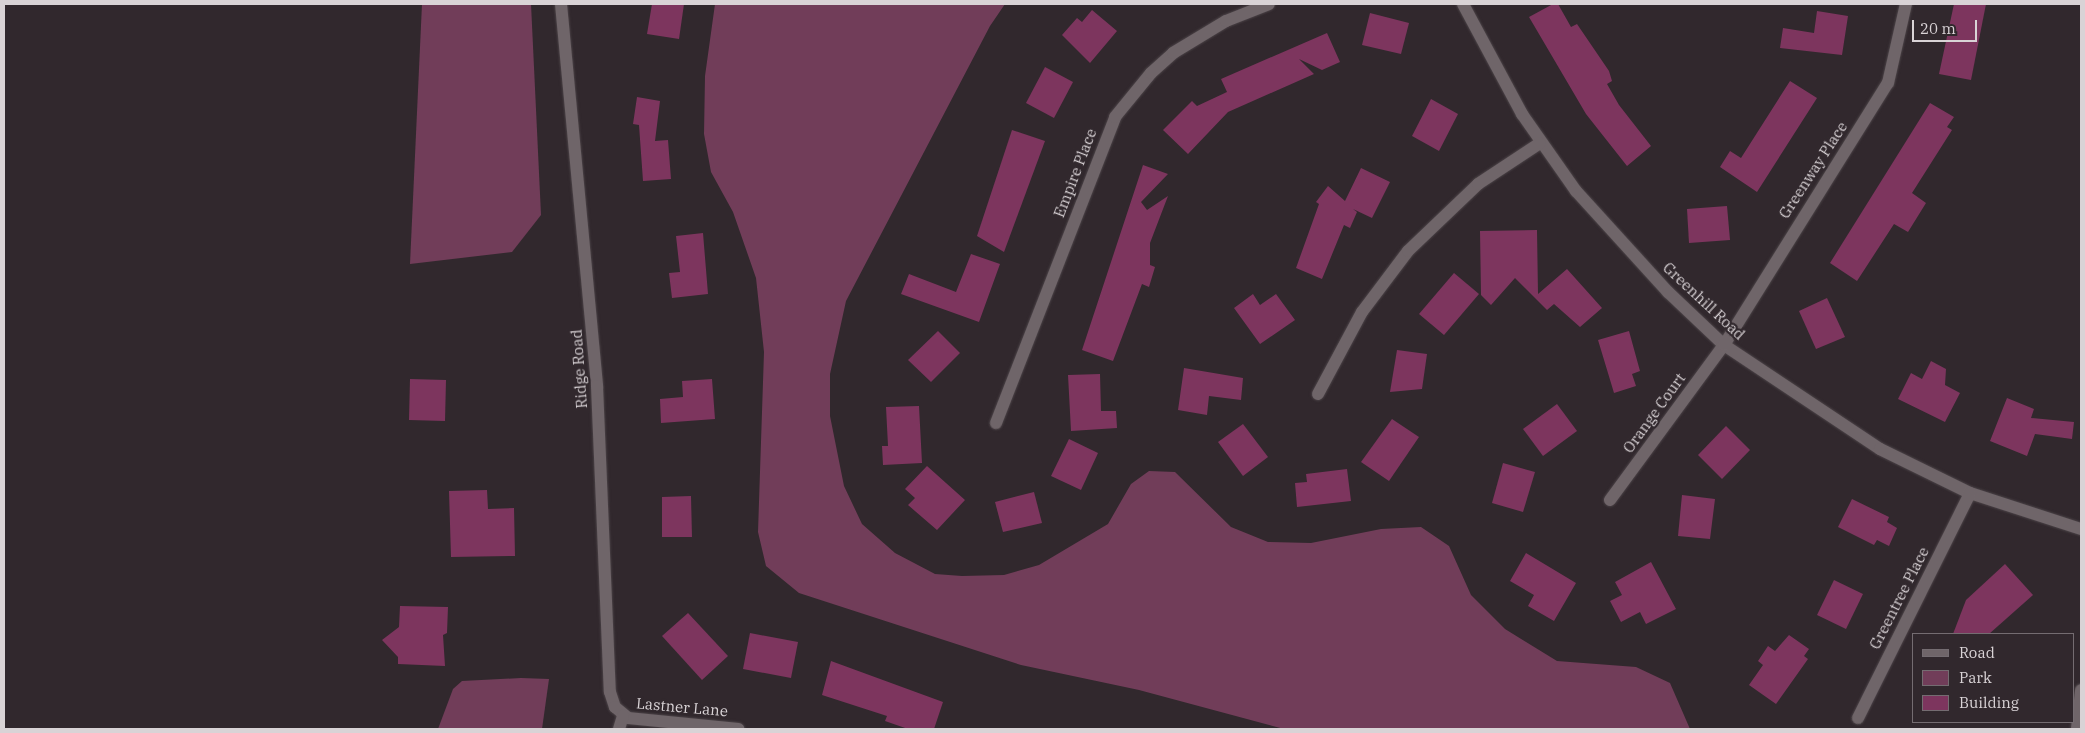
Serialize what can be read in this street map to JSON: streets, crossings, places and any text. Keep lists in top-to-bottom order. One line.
{"streets":{"street":["Greenway Place","Empire Place","Greenhill Road","Ridge Road","Orange Court","Greentree Place","Lastner Lane"]},"crossings":[["Greenway Place","Greenhill Road"],["Greenway Place","Orange Court"],["Greenhill Road","Orange Court"],["Greenhill Road","Greentree Place"],["Ridge Road","Lastner Lane"]],"legend":["Road","Park","Building"],"scale_bar":"20 m"}
